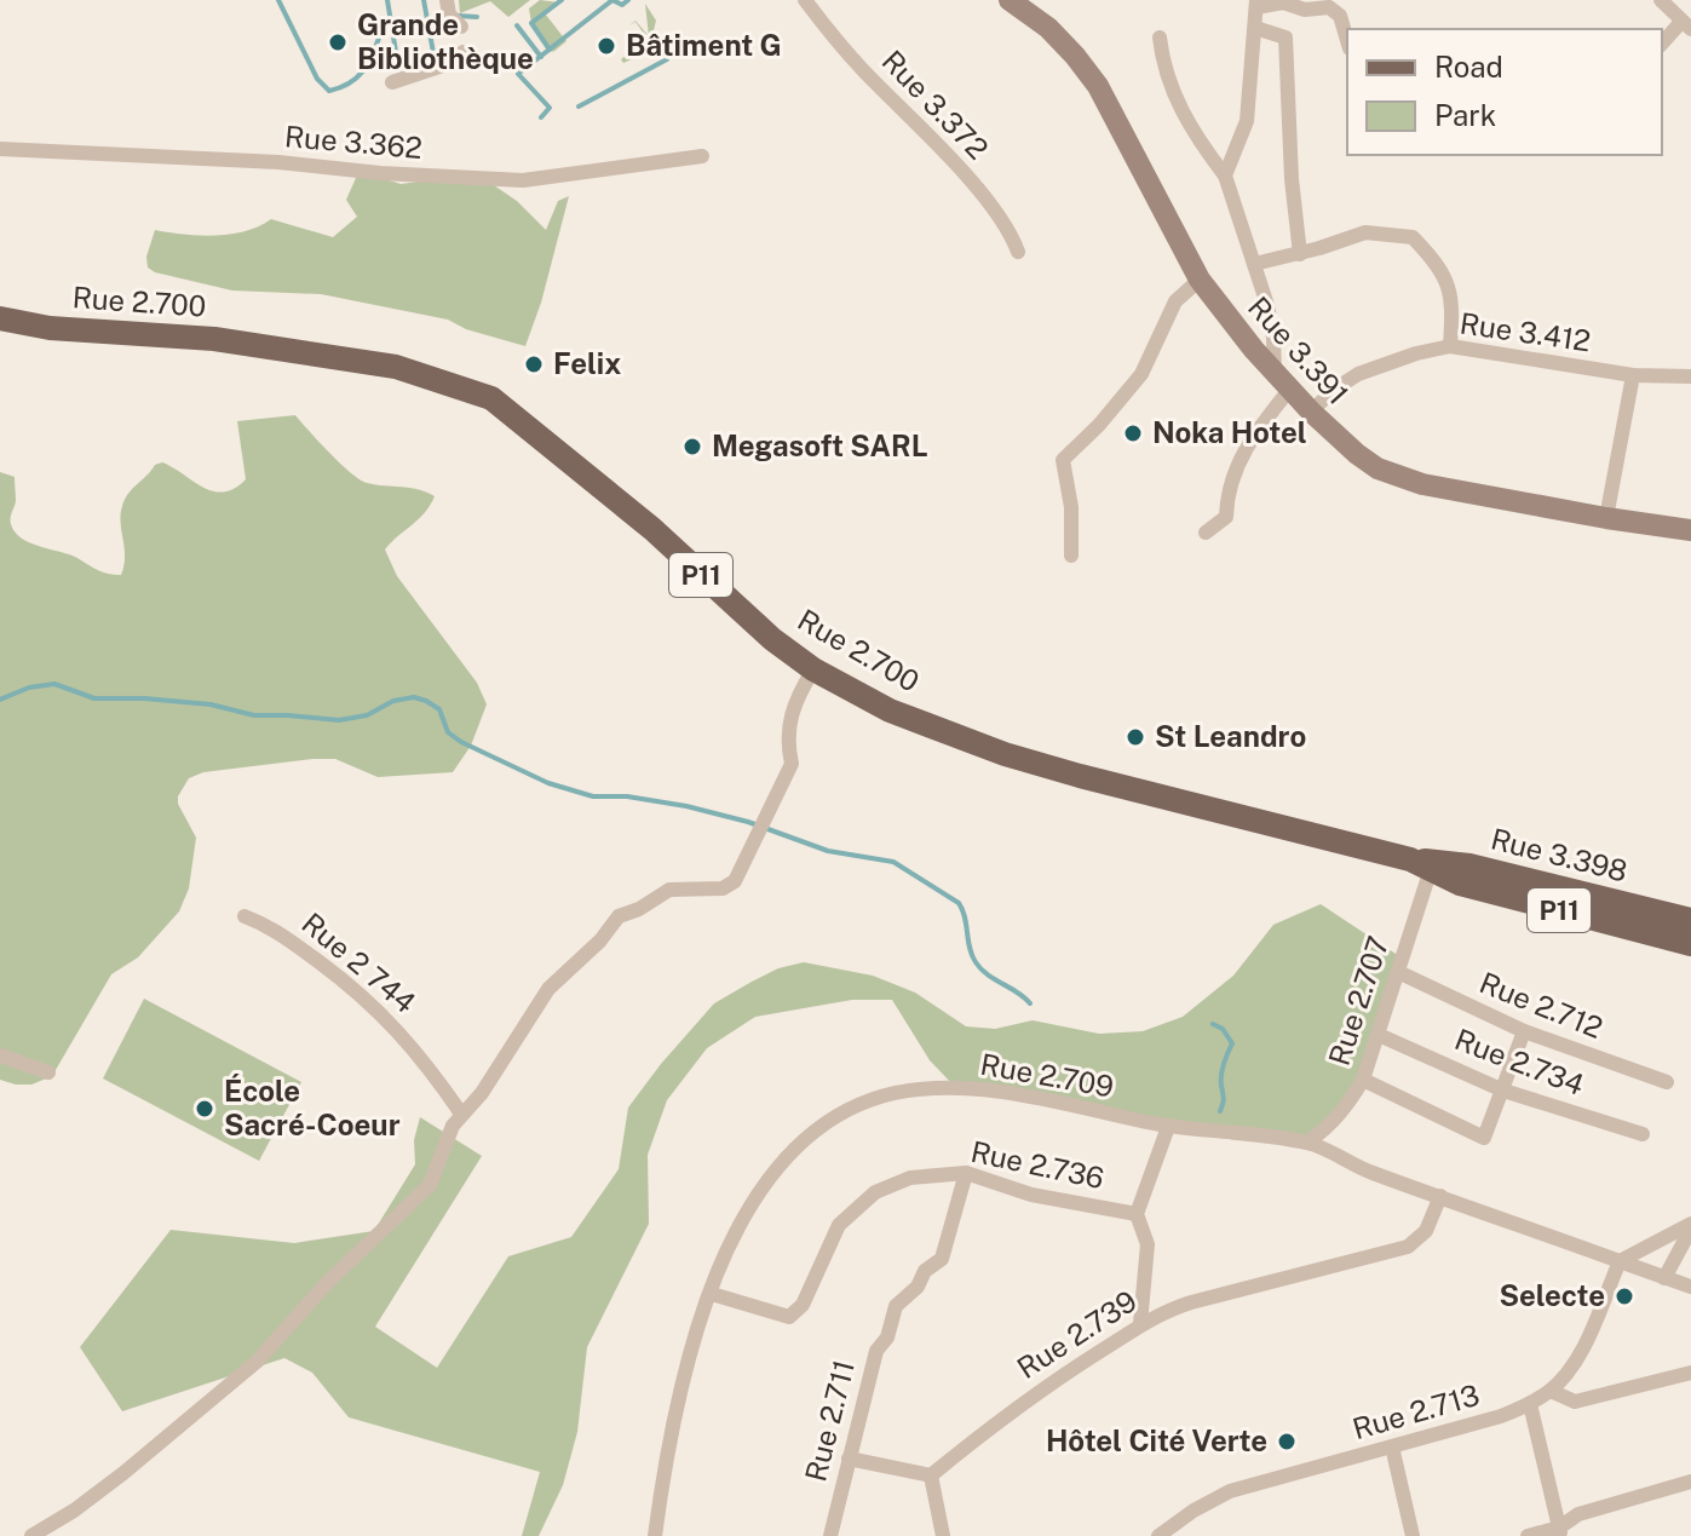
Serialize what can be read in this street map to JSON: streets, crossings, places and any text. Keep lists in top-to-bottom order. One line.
{"streets":{"main road":["Rue 2.700","Rue 3.391","P11","Rue 3.398"],"street":["Rue 3.372","Rue 3.362","Rue 3.412","Rue 2 744","Rue 2.707","Rue 2.712","Rue 2.734","Rue 2.709","Rue 2.736","Rue 2.739","Rue 2.713","Rue 2.711"]},"crossings":[["Rue 2.700","Rue 3.398"],["Rue 2.700","Rue 2.707"],["Rue 3.412","Rue 3.391"],["Rue 3.398","Rue 2.707"],["Rue 2.707","Rue 2.712"],["Rue 2.707","Rue 2.734"],["Rue 2.707","Rue 2.709"],["Rue 2.709","Rue 2.736"],["Rue 2.709","Rue 2.739"],["Rue 2.709","Rue 2.713"],["Rue 2.736","Rue 2.711"]],"places":["Grande Bibliothèque","Bâtiment G","Felix","Noka Hotel","Megasoft SARL","St Leandro","École Sacré-Coeur","Selecte","Hôtel Cité Verte"],"legend":["Road","Park"]}
